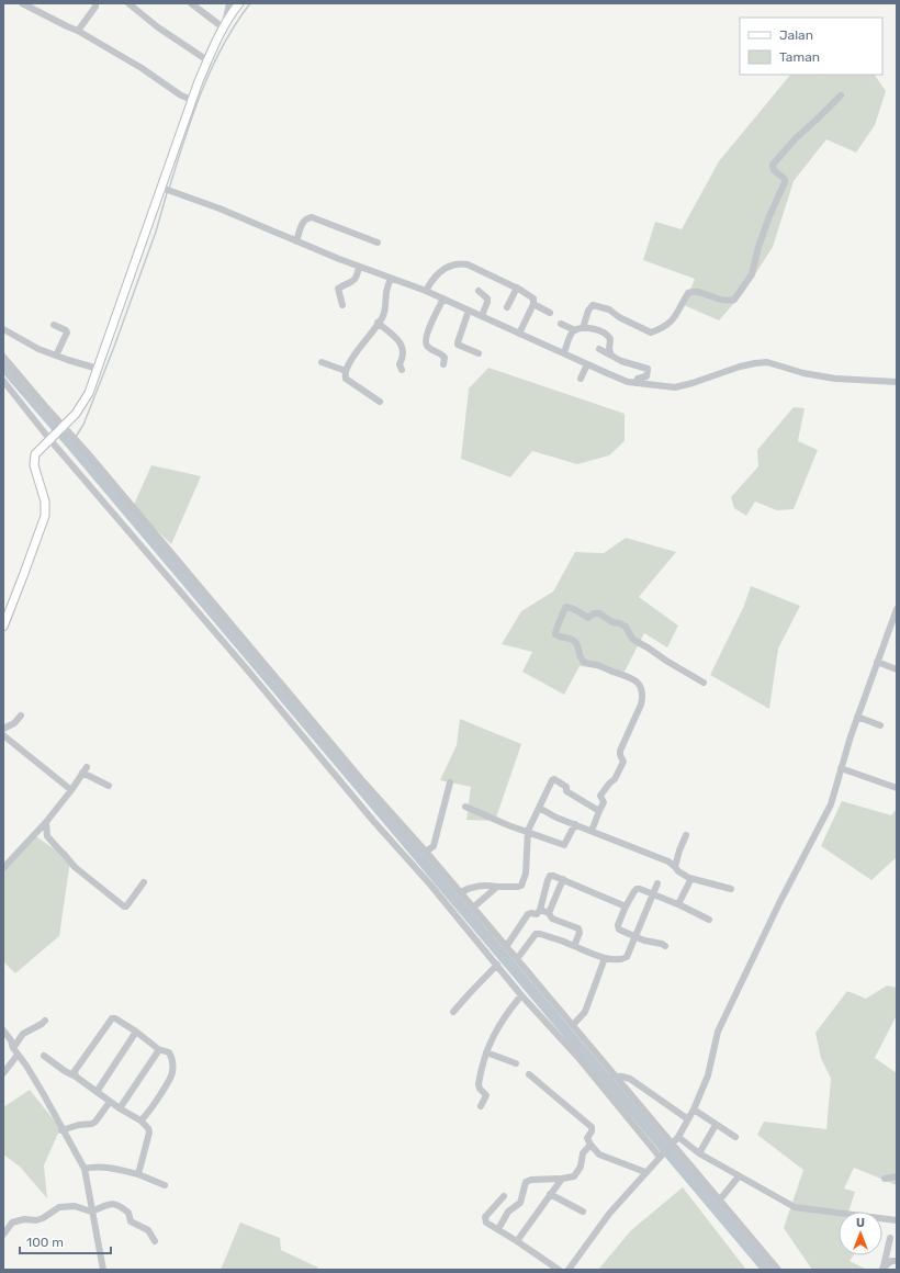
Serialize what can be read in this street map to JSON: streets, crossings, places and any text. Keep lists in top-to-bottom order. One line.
{"legend":["Jalan","Taman"],"scale_bar":"100 m","north":"top"}
